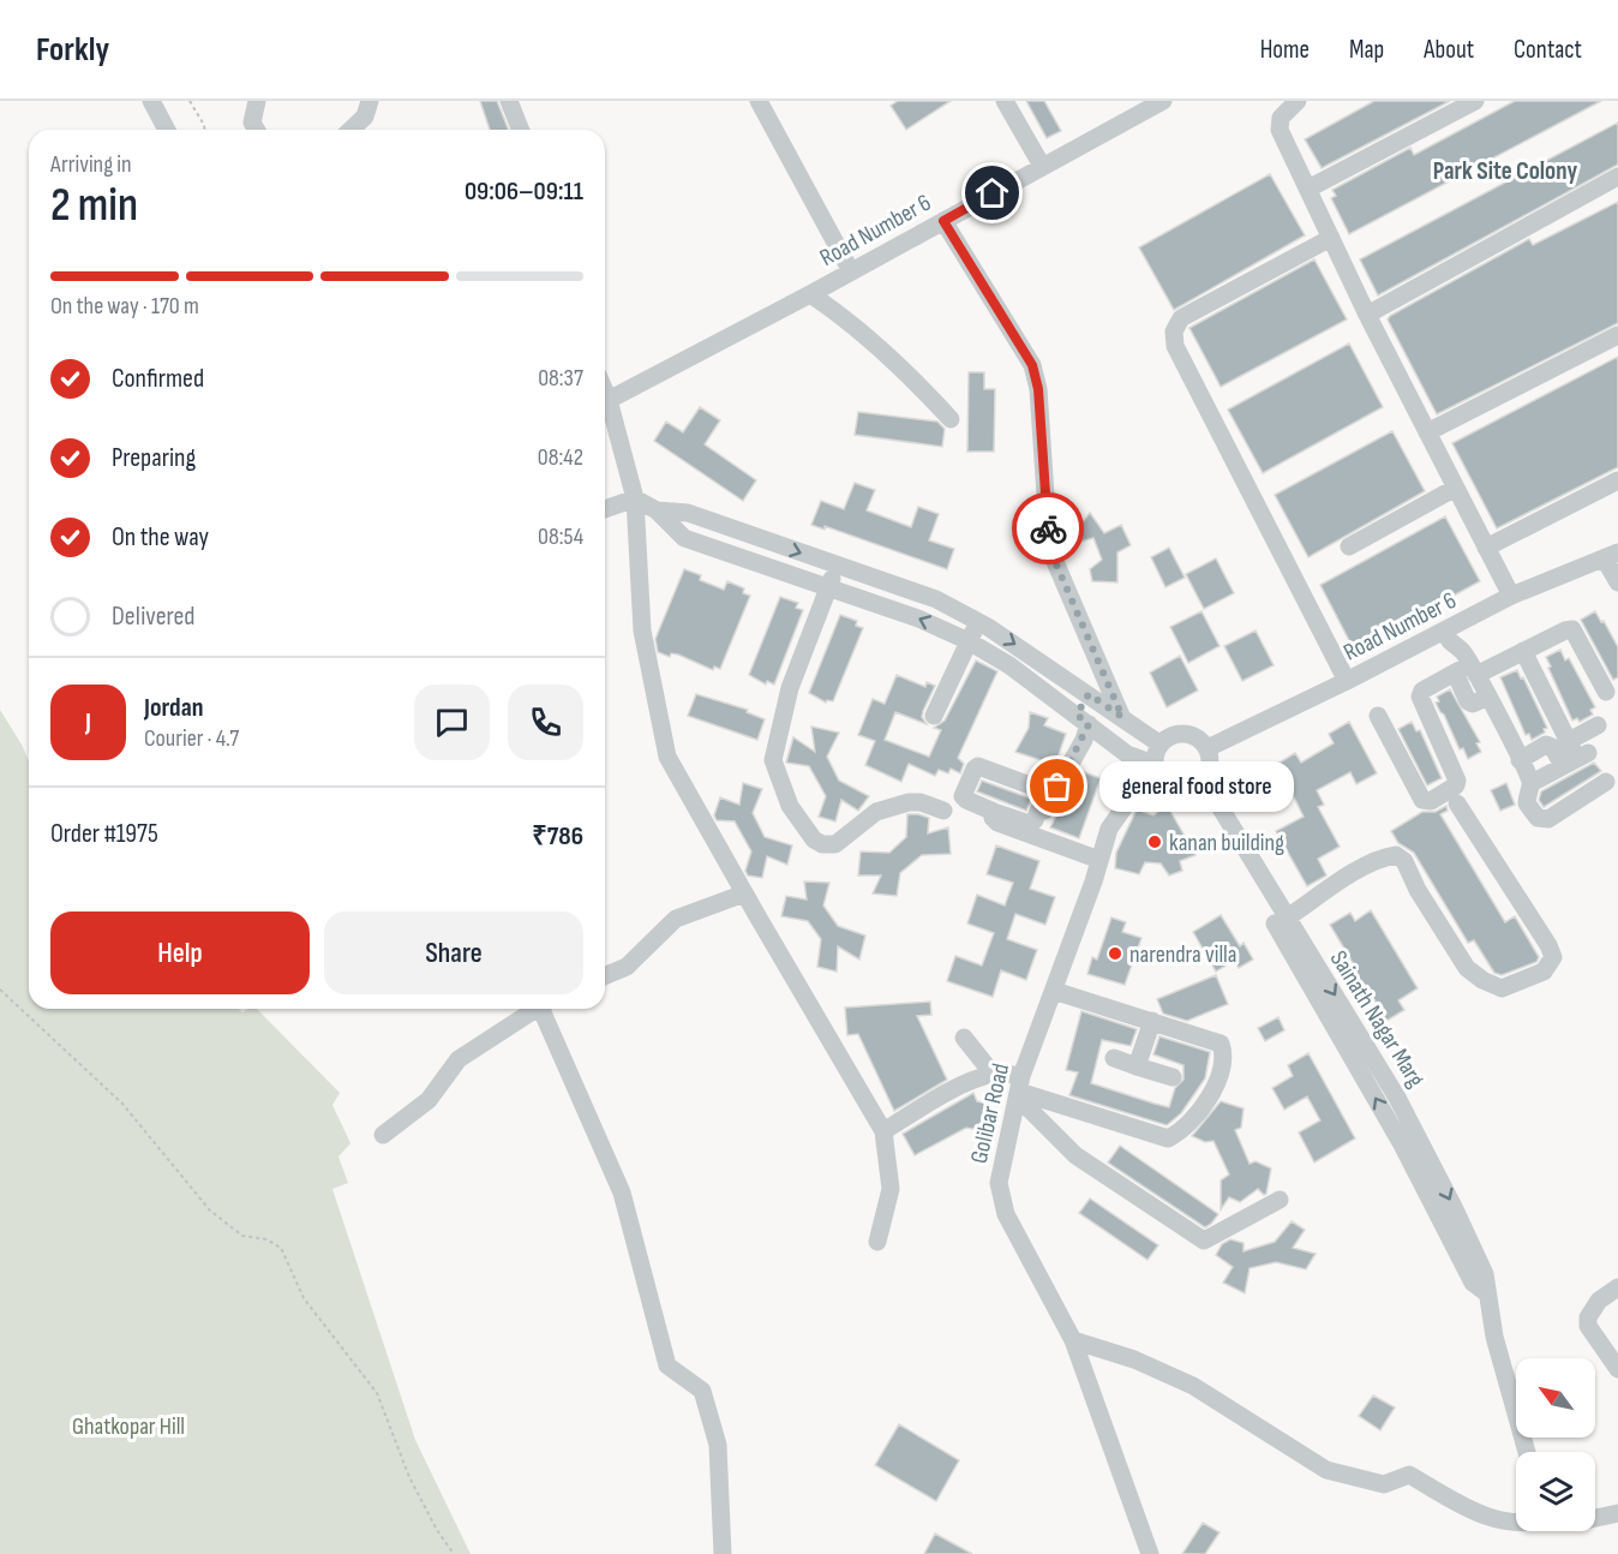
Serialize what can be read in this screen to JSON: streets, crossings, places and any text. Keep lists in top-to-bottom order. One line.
{"streets":{"street":["Road Number 6","Sainath Nagar Marg","Golibar Road"]},"crossings":[["Road Number 6","Sainath Nagar Marg"],["Road Number 6","Golibar Road"],["Sainath Nagar Marg","Golibar Road"]],"districts":["Park Site Colony"],"parks":["Ghatkopar Hill"],"places":["general food store","kanan building","narendra villa"],"north":"top left","page":{"header":"Forkly","nav":["Home","Map","About","Contact"],"heading":["2 min","Arriving in","09:06–09:11"],"panel":["Jordan","Courier · 4.7","Order #1975","₹786"],"bar":"On the way · 170 m","list":[["Confirmed","08:37"],["Preparing","08:42"],["On the way","08:54"],"Delivered"],"round":"J","bubble":"general food store","buttons":["Help","Share"]}}
